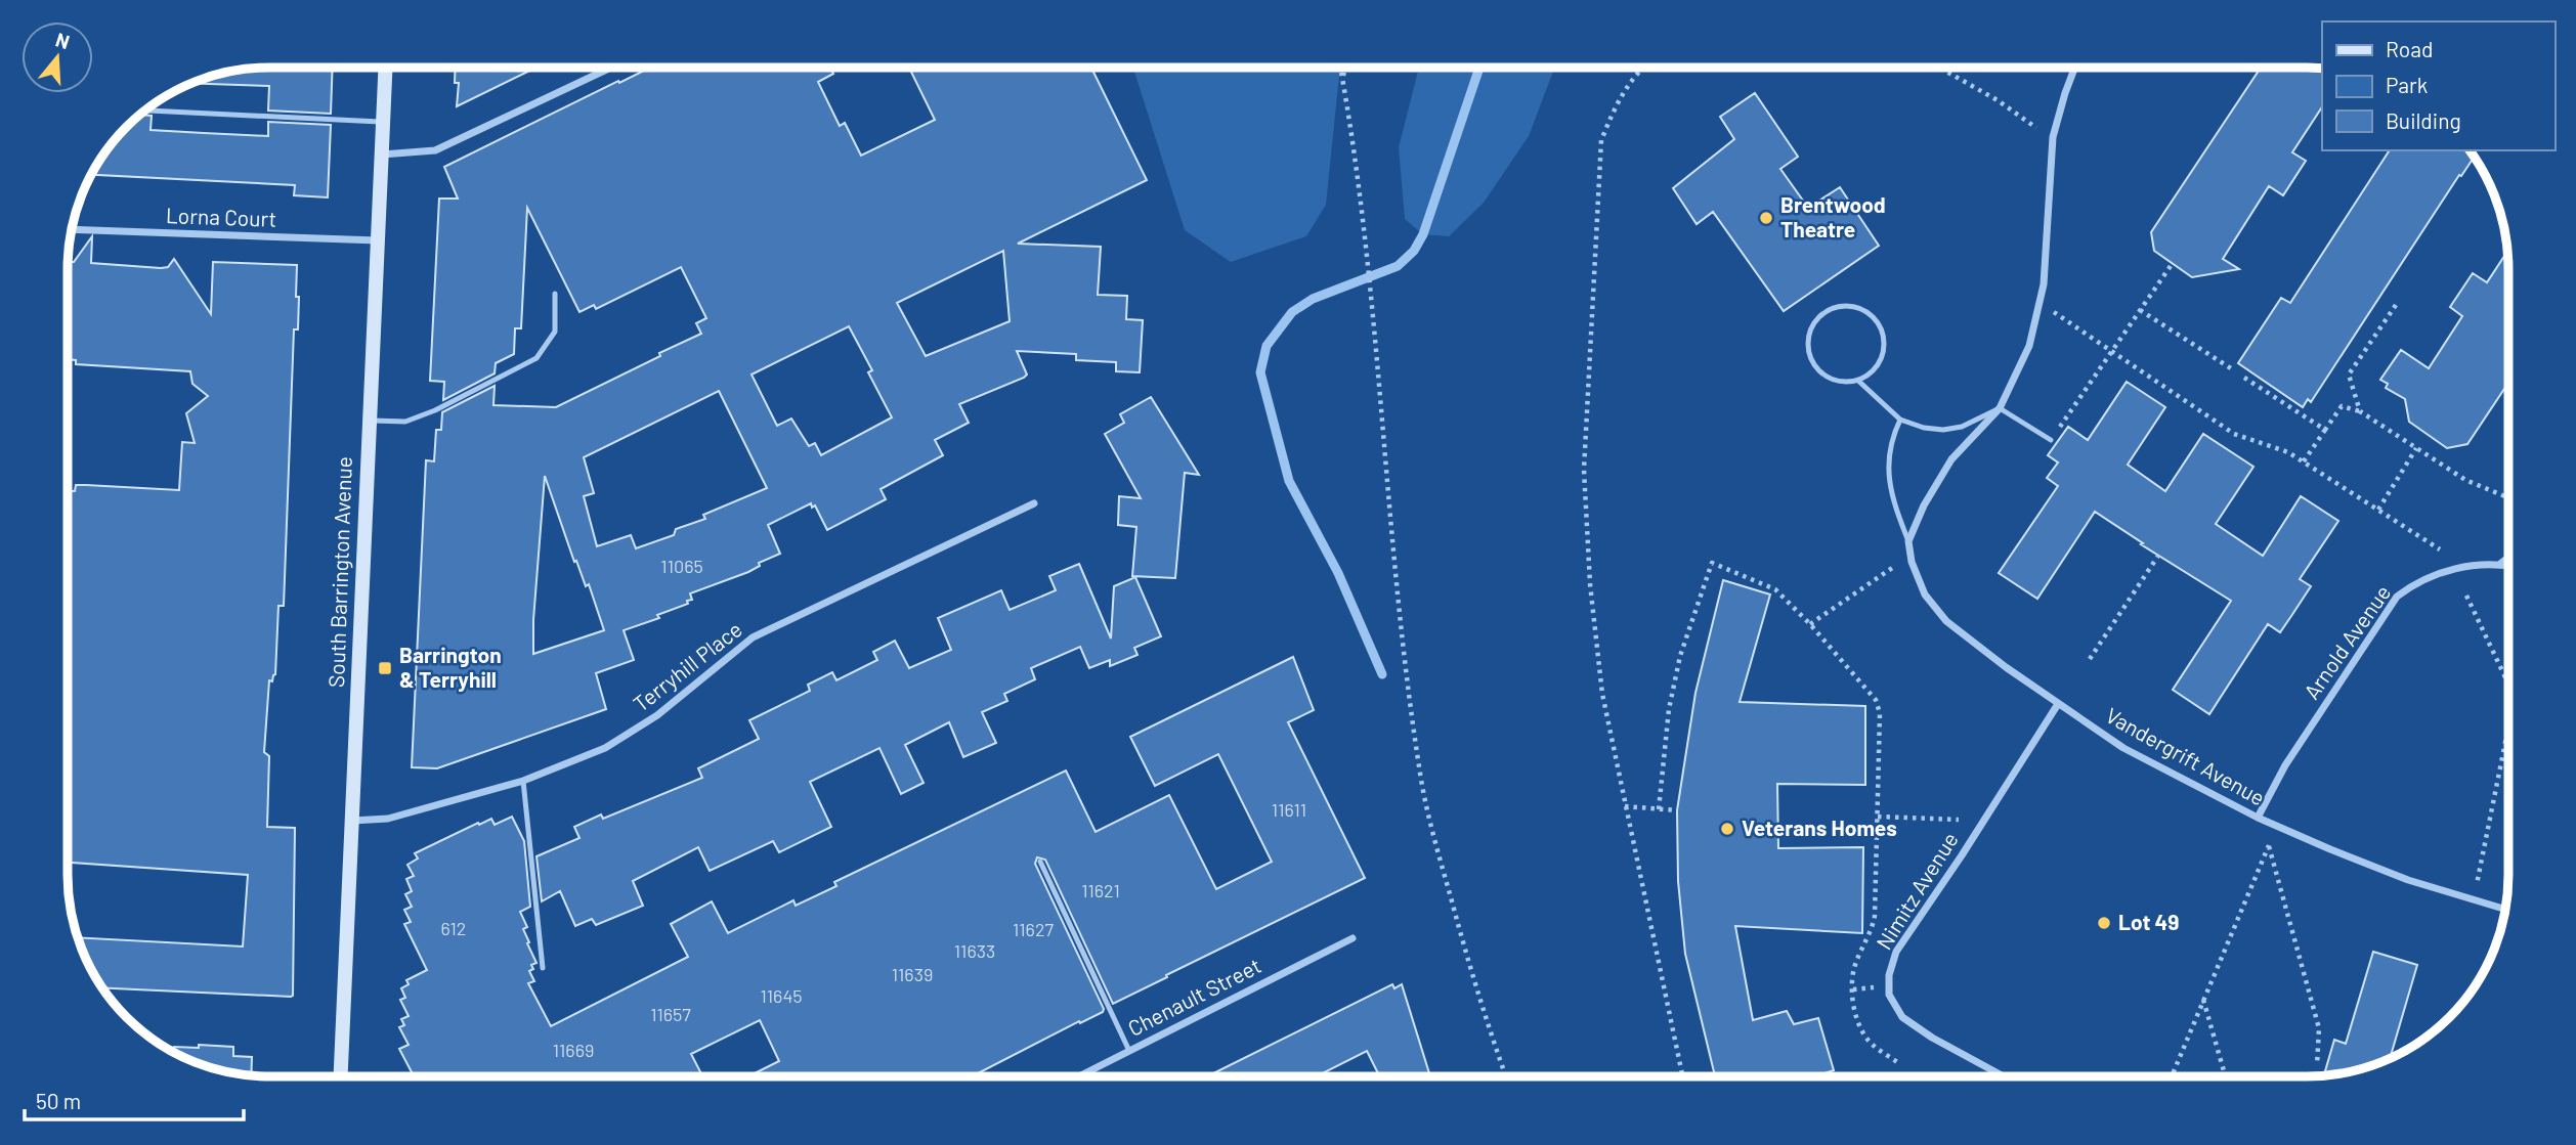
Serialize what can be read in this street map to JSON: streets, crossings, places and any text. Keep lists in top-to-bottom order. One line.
{"streets":{"street":["Lorna Court","South Barrington Avenue","Arnold Avenue","Terryhill Place","Vandergrift Avenue","Nimitz Avenue","Chenault Street"]},"crossings":[["Lorna Court","South Barrington Avenue"],["South Barrington Avenue","Terryhill Place"],["Arnold Avenue","Vandergrift Avenue"],["Vandergrift Avenue","Nimitz Avenue"]],"places":{"other":["Brentwood Theatre","Veterans Homes","Lot 49"],"transit":["Barrington & Terryhill"]},"house_numbers":["11065","11611","11621","612","11627","11633","11639","11645","11657","11669"],"legend":["Road","Park","Building"],"scale_bar":"50 m","north":"top"}
